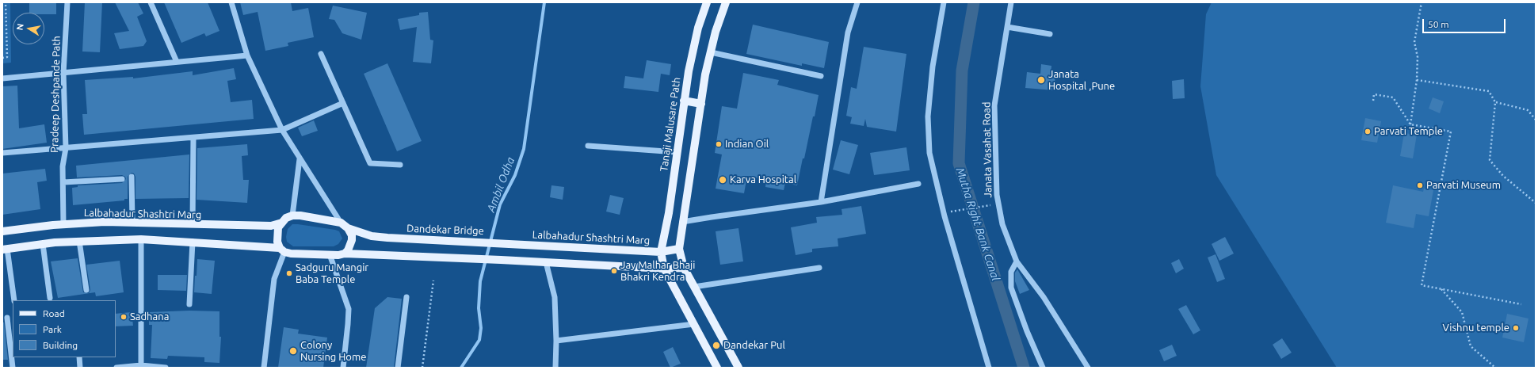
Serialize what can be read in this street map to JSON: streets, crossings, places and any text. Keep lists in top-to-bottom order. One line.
{"streets":{"main road":["Tanaji Malusare Path","Lalbahadur Shashtri Marg","Dandekar Bridge"],"street":["Pradeep Deshpande Path","Janata Vasahat Road"]},"crossings":[["Pradeep Deshpande Path","Lalbahadur Shashtri Marg"],["Tanaji Malusare Path","Lalbahadur Shashtri Marg"],["Lalbahadur Shashtri Marg","Dandekar Bridge"]],"water":["Ambil Odha","Mutha Right Bank Canal"],"places":["Janata Hospital ,Pune","Parvati Temple","Indian Oil","Karva Hospital","Parvati Museum","Jay Malhar Bhaji Bhakri Kendra","Sadguru Mangir Baba Temple","Sadhana","Vishnu temple","Dandekar Pul","Colony Nursing Home"],"legend":["Road","Park","Building"],"scale_bar":"50 m","north":"left"}
